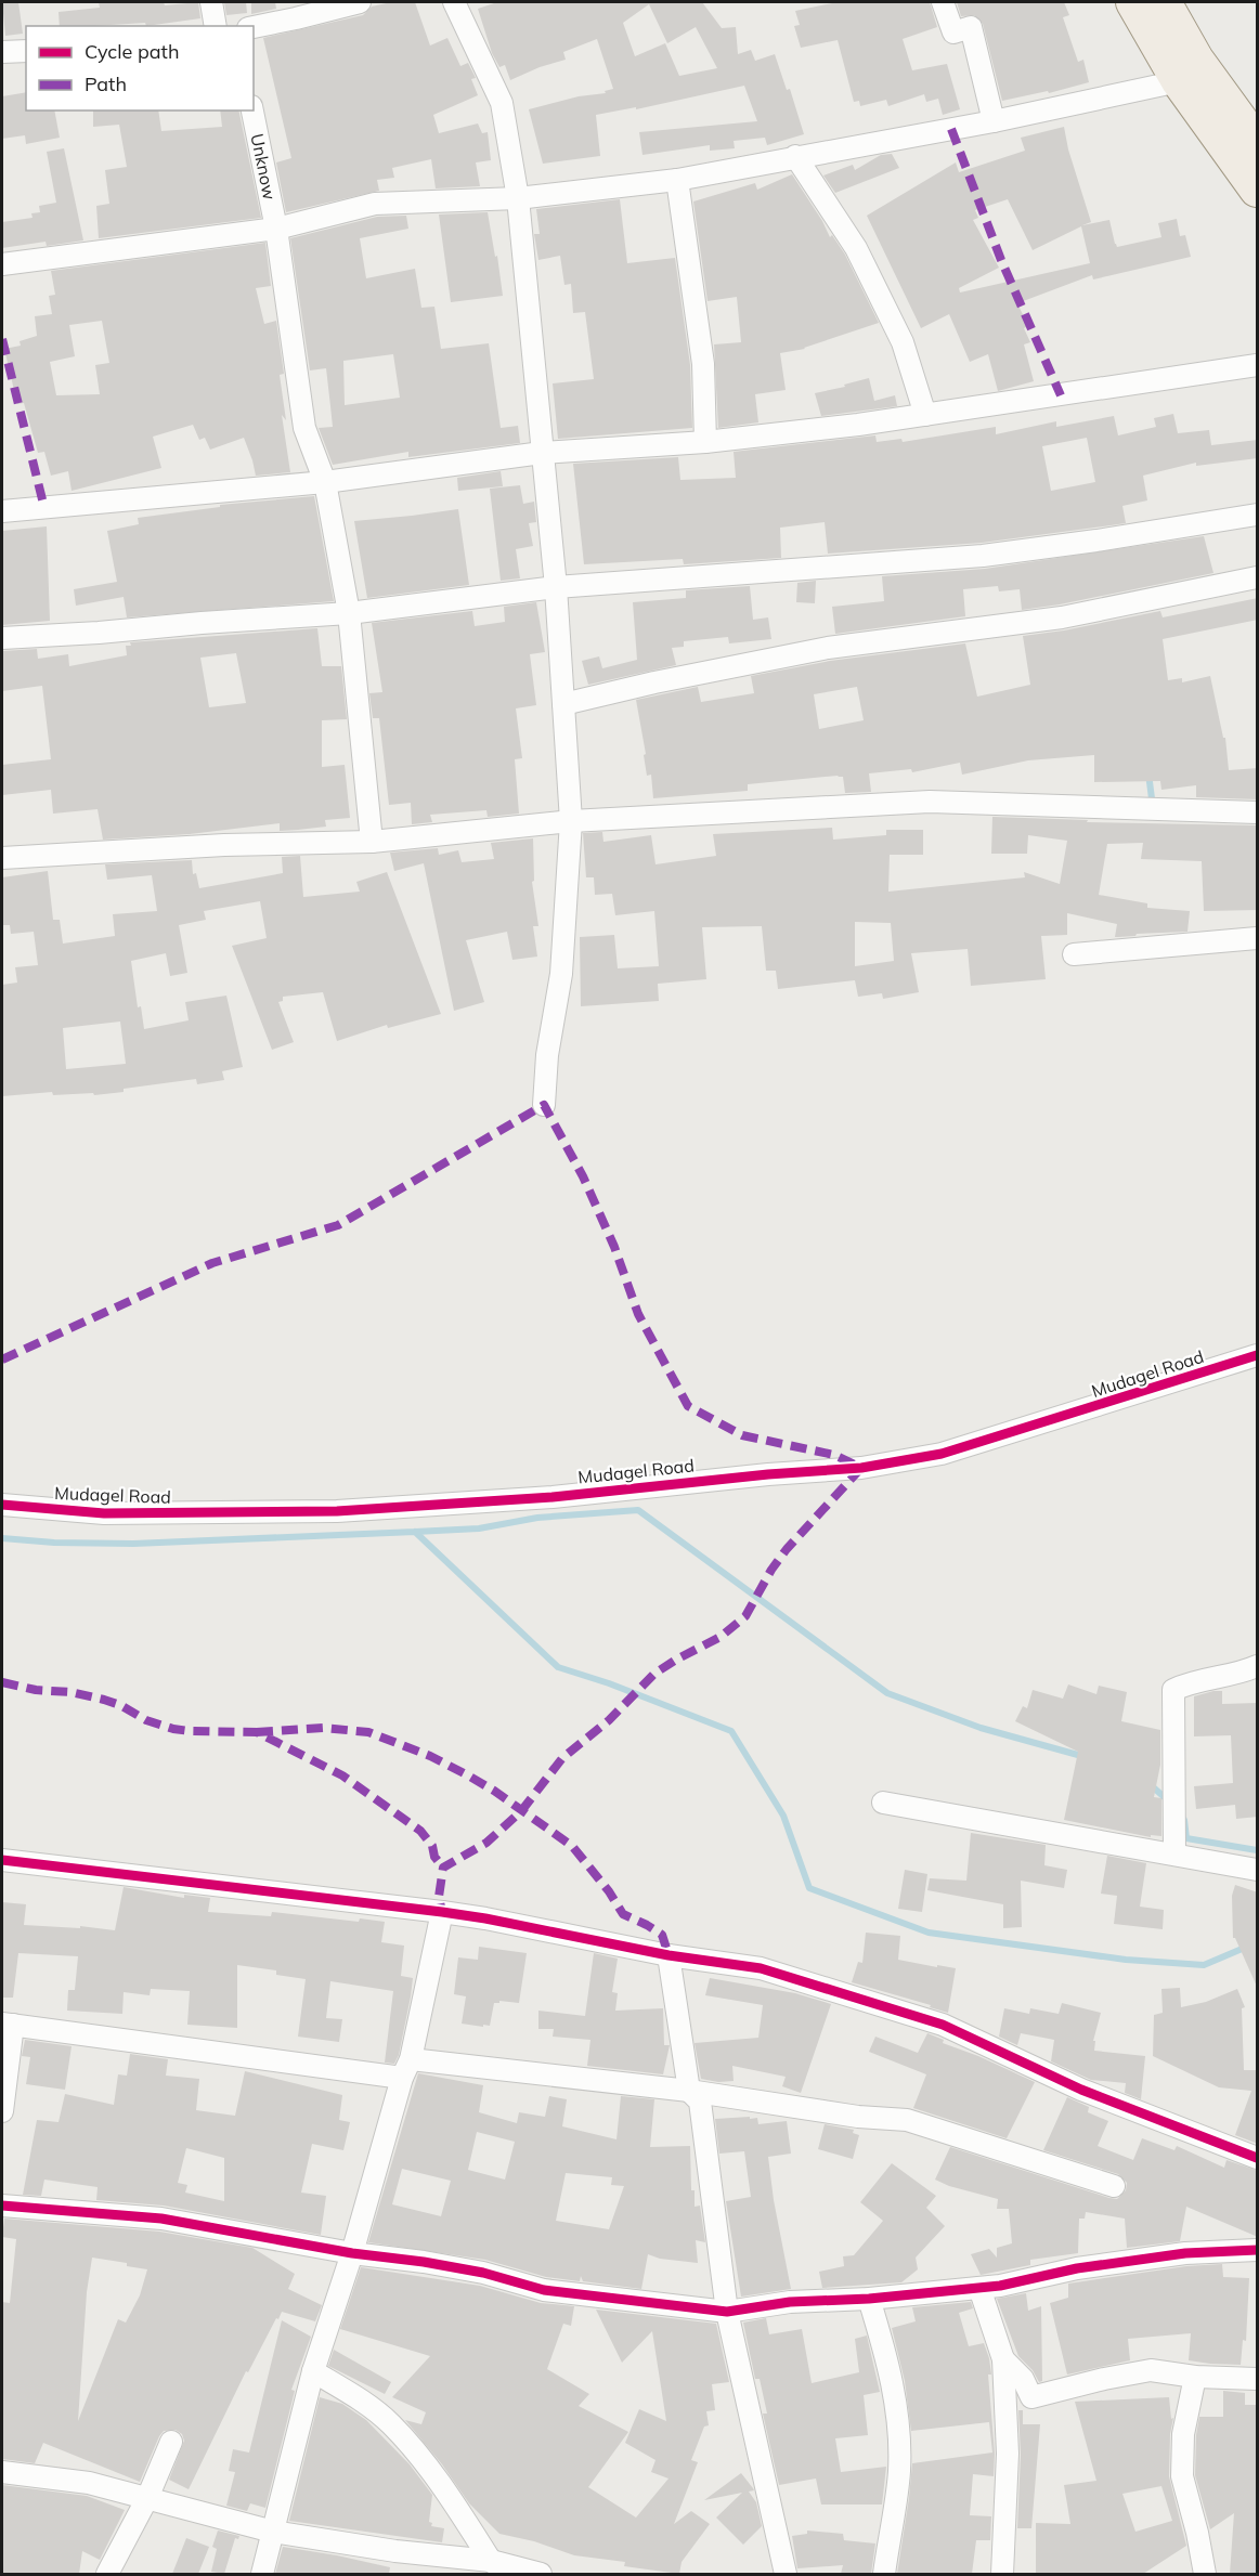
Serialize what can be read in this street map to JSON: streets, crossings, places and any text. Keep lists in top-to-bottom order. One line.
{"streets":{"street":["Unknow","Mudagel Road"]},"legend":["Cycle path","Path"]}
